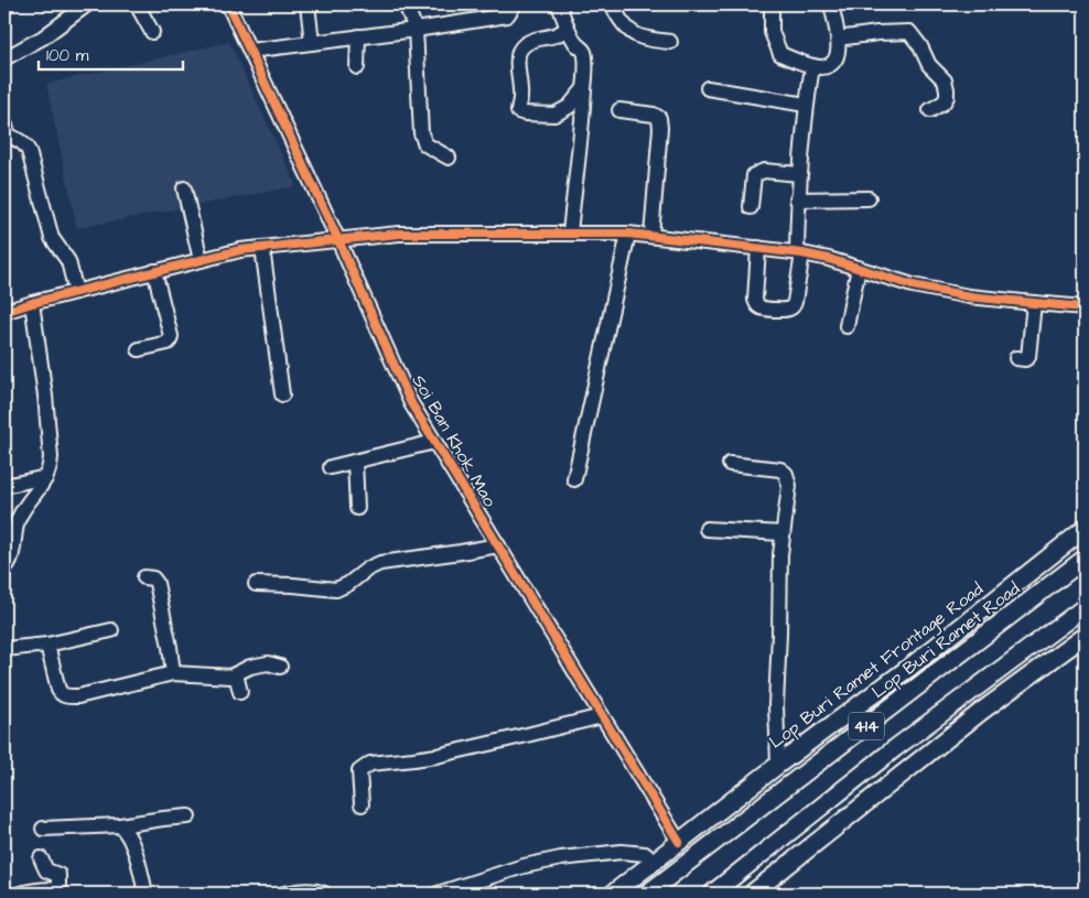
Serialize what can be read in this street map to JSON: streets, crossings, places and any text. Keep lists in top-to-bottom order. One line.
{"streets":{"main road":["Lop Buri Ramet Road","Lop Buri Ramet Frontage Road","414"],"street":["Soi Ban Khok Mao"]},"crossings":[["Soi Ban Khok Mao","Lop Buri Ramet Frontage Road"]],"scale_bar":"100 m"}
